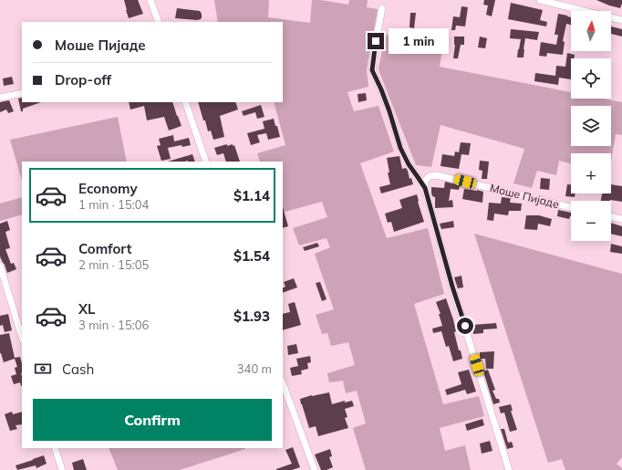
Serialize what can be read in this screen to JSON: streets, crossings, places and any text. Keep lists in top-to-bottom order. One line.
{"streets":{"street":["Моше Пијаде"]},"north":"top","page":{"map_buttons":["+","−"],"banner":["Моше Пијаде","Drop-off"],"bubble":"1 min","list":[{"name":"Economy","note":"1 min · 15:04","value":"$1.14"},{"name":"Comfort","note":"2 min · 15:05","value":"$1.54"},{"name":"XL","note":"3 min · 15:06","value":"$1.93"}],"pay":["Cash","340 m"],"buttons":"Confirm"}}
